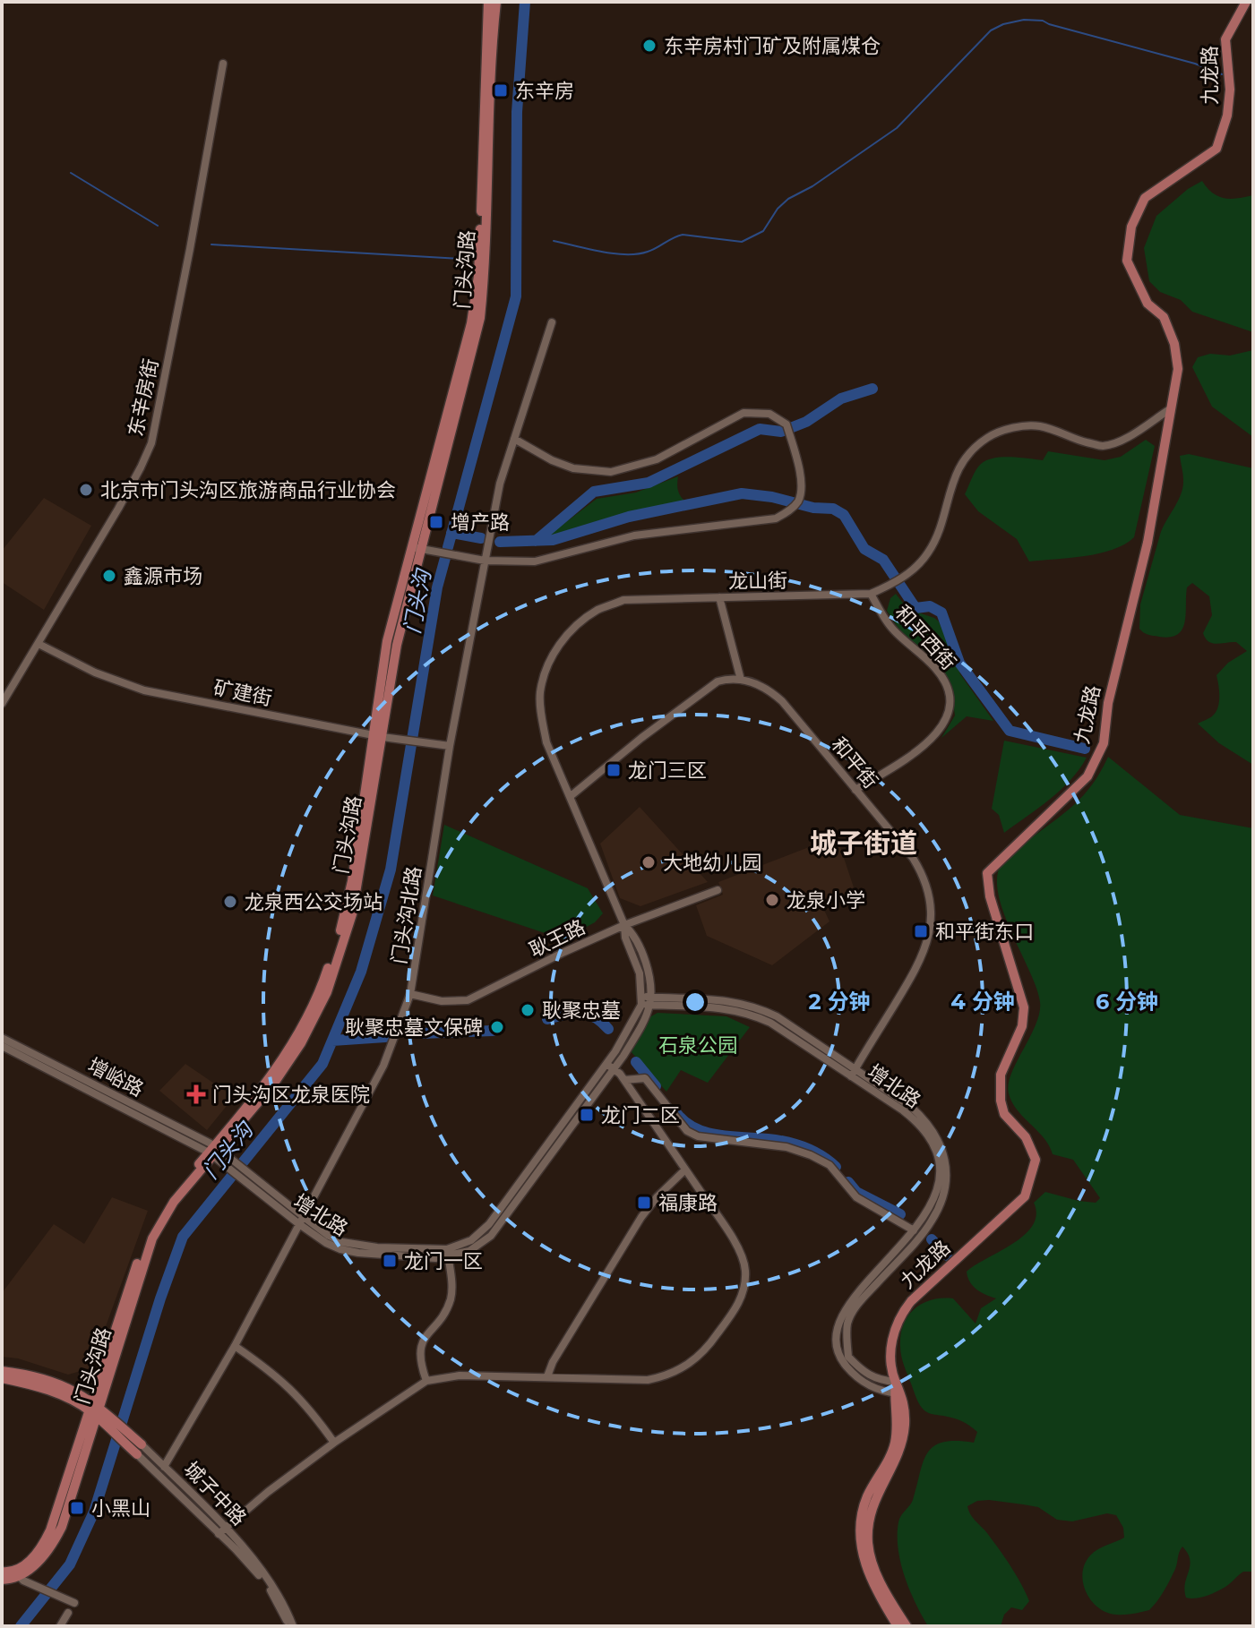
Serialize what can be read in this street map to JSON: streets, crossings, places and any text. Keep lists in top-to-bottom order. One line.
{"streets":{"main road":["九龙路","门头沟路","城子中路"],"street":["东辛房街","龙山街","和平西街","矿建街","和平街","门头沟北路","耿王路","增峪路","增北路"]},"crossings":[["九龙路","龙山街"],["九龙路","增北路"],["门头沟路","矿建街"],["门头沟路","增峪路"],["门头沟路","增北路"],["门头沟路","城子中路"],["东辛房街","矿建街"],["龙山街","和平西街"],["龙山街","耿王路"],["龙山街","增北路"],["和平西街","和平街"],["矿建街","门头沟北路"],["和平街","增北路"],["门头沟北路","耿王路"],["门头沟北路","增北路"],["门头沟北路","城子中路"],["增峪路","增北路"]],"districts":["城子街道"],"water":["门头沟"],"parks":["石泉公园"],"places":{"other":["东辛房村门矿及附属煤仓","北京市门头沟区旅游商品行业协会","鑫源市场","大地幼儿园","龙泉小学","龙泉西公交场站","耿聚忠墓","耿聚忠墓文保碑"],"transit":["东辛房","增产路","龙门三区","和平街东口","龙门二区","福康路","龙门一区","小黑山"],"health":["门头沟区龙泉医院"]},"rings":["2 分钟","4 分钟","6 分钟"]}
